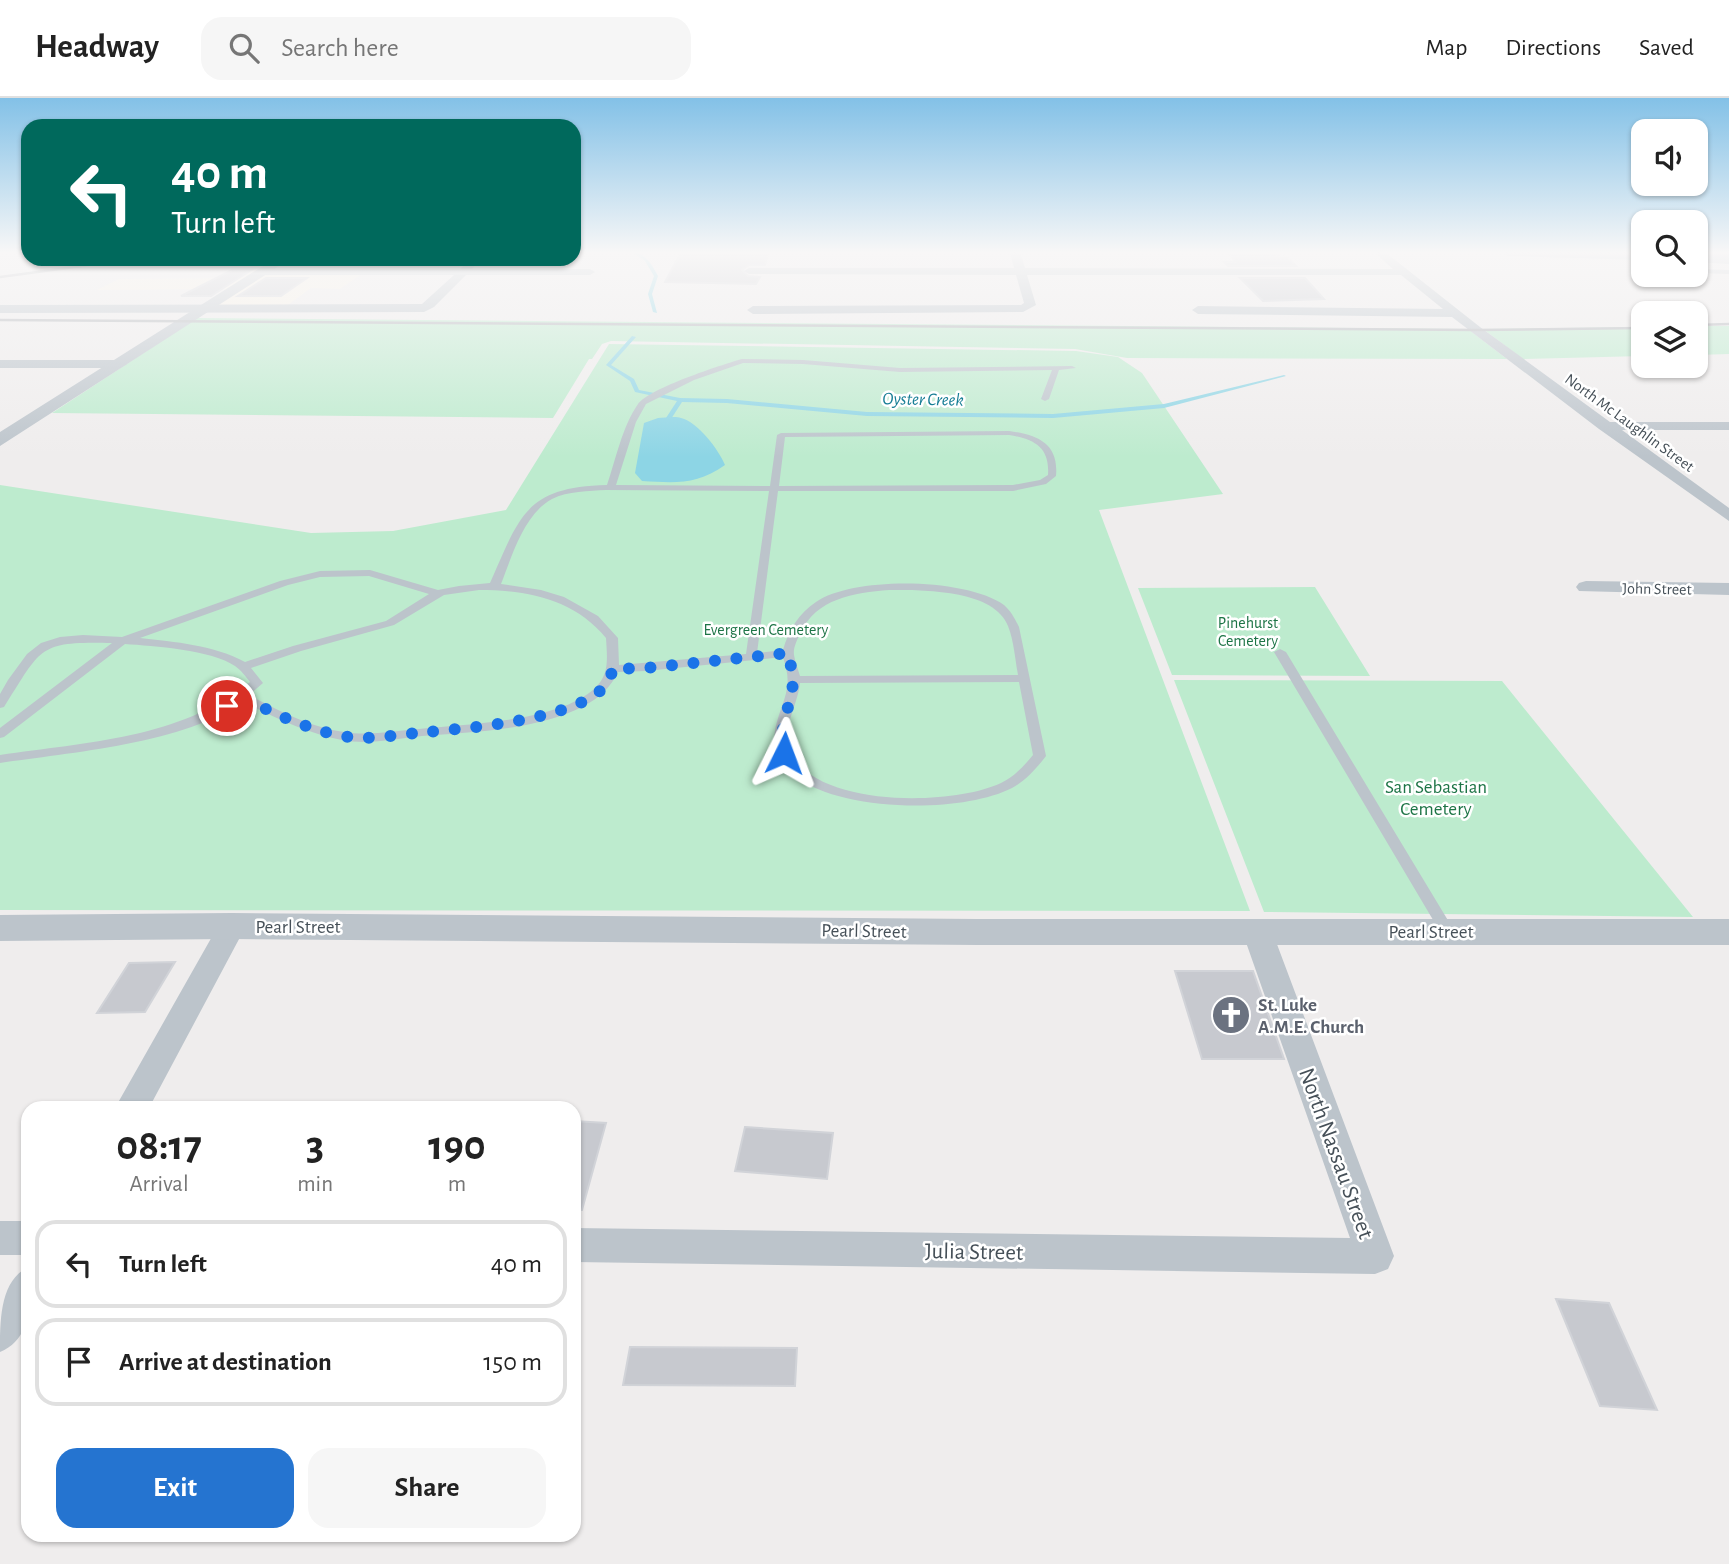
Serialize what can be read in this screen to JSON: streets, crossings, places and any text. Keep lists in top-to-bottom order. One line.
{"streets":{"street":["North Mc Laughlin Street","John Street","Pearl Street","North Nassau Street","Julia Street"]},"crossings":[["Pearl Street","North Nassau Street"],["North Nassau Street","Julia Street"]],"water":["Oyster Creek"],"parks":["Pinehurst Cemetery","Evergreen Cemetery","San Sebastian Cemetery"],"places":{"church":["St. Luke A.M.E. Church"]},"page":{"header":"Headway","search":"Search here","nav":["Map","Directions","Saved"],"turn":["40 m","Turn left"],"eta":["08:17","Arrival","3","min","190","m"],"list":[{"name":"Turn left","value":"40 m"},{"name":"Arrive at destination","value":"150 m"}],"buttons":["Exit","Share"]}}
